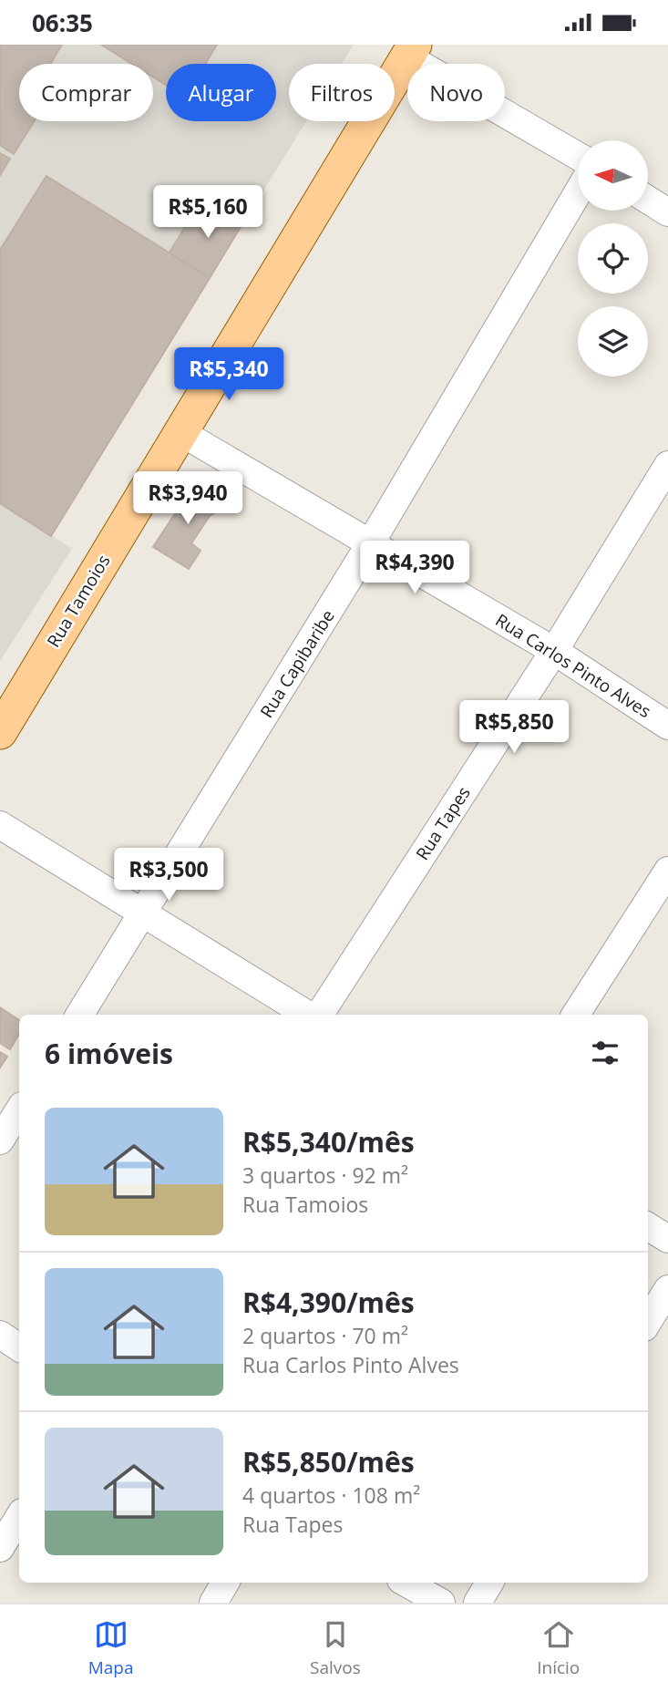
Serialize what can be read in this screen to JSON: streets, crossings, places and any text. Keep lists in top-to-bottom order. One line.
{"streets":{"main road":["Rua Tamoios"],"street":["Rua Capibaribe","Rua Carlos Pinto Alves","Rua Tapes"]},"crossings":[["Rua Tamoios","Rua Carlos Pinto Alves"],["Rua Capibaribe","Rua Carlos Pinto Alves"],["Rua Carlos Pinto Alves","Rua Tapes"]],"north":"left","page":{"status":"06:35","chip":["Comprar","Alugar","Filtros","Novo"],"price":["R$5,160","R$5,340","R$3,940","R$4,390","R$5,850","R$3,500"],"heading":"6 imóveis","list":[{"name":"R$5,340/mês","note":"3 quartos · 92 m² · Rua Tamoios"},{"name":"R$4,390/mês","note":"2 quartos · 70 m² · Rua Carlos Pinto Alves"},{"name":"R$5,850/mês","note":"4 quartos · 108 m² · Rua Tapes"}],"tabs":["Mapa","Salvos","Início"]}}
